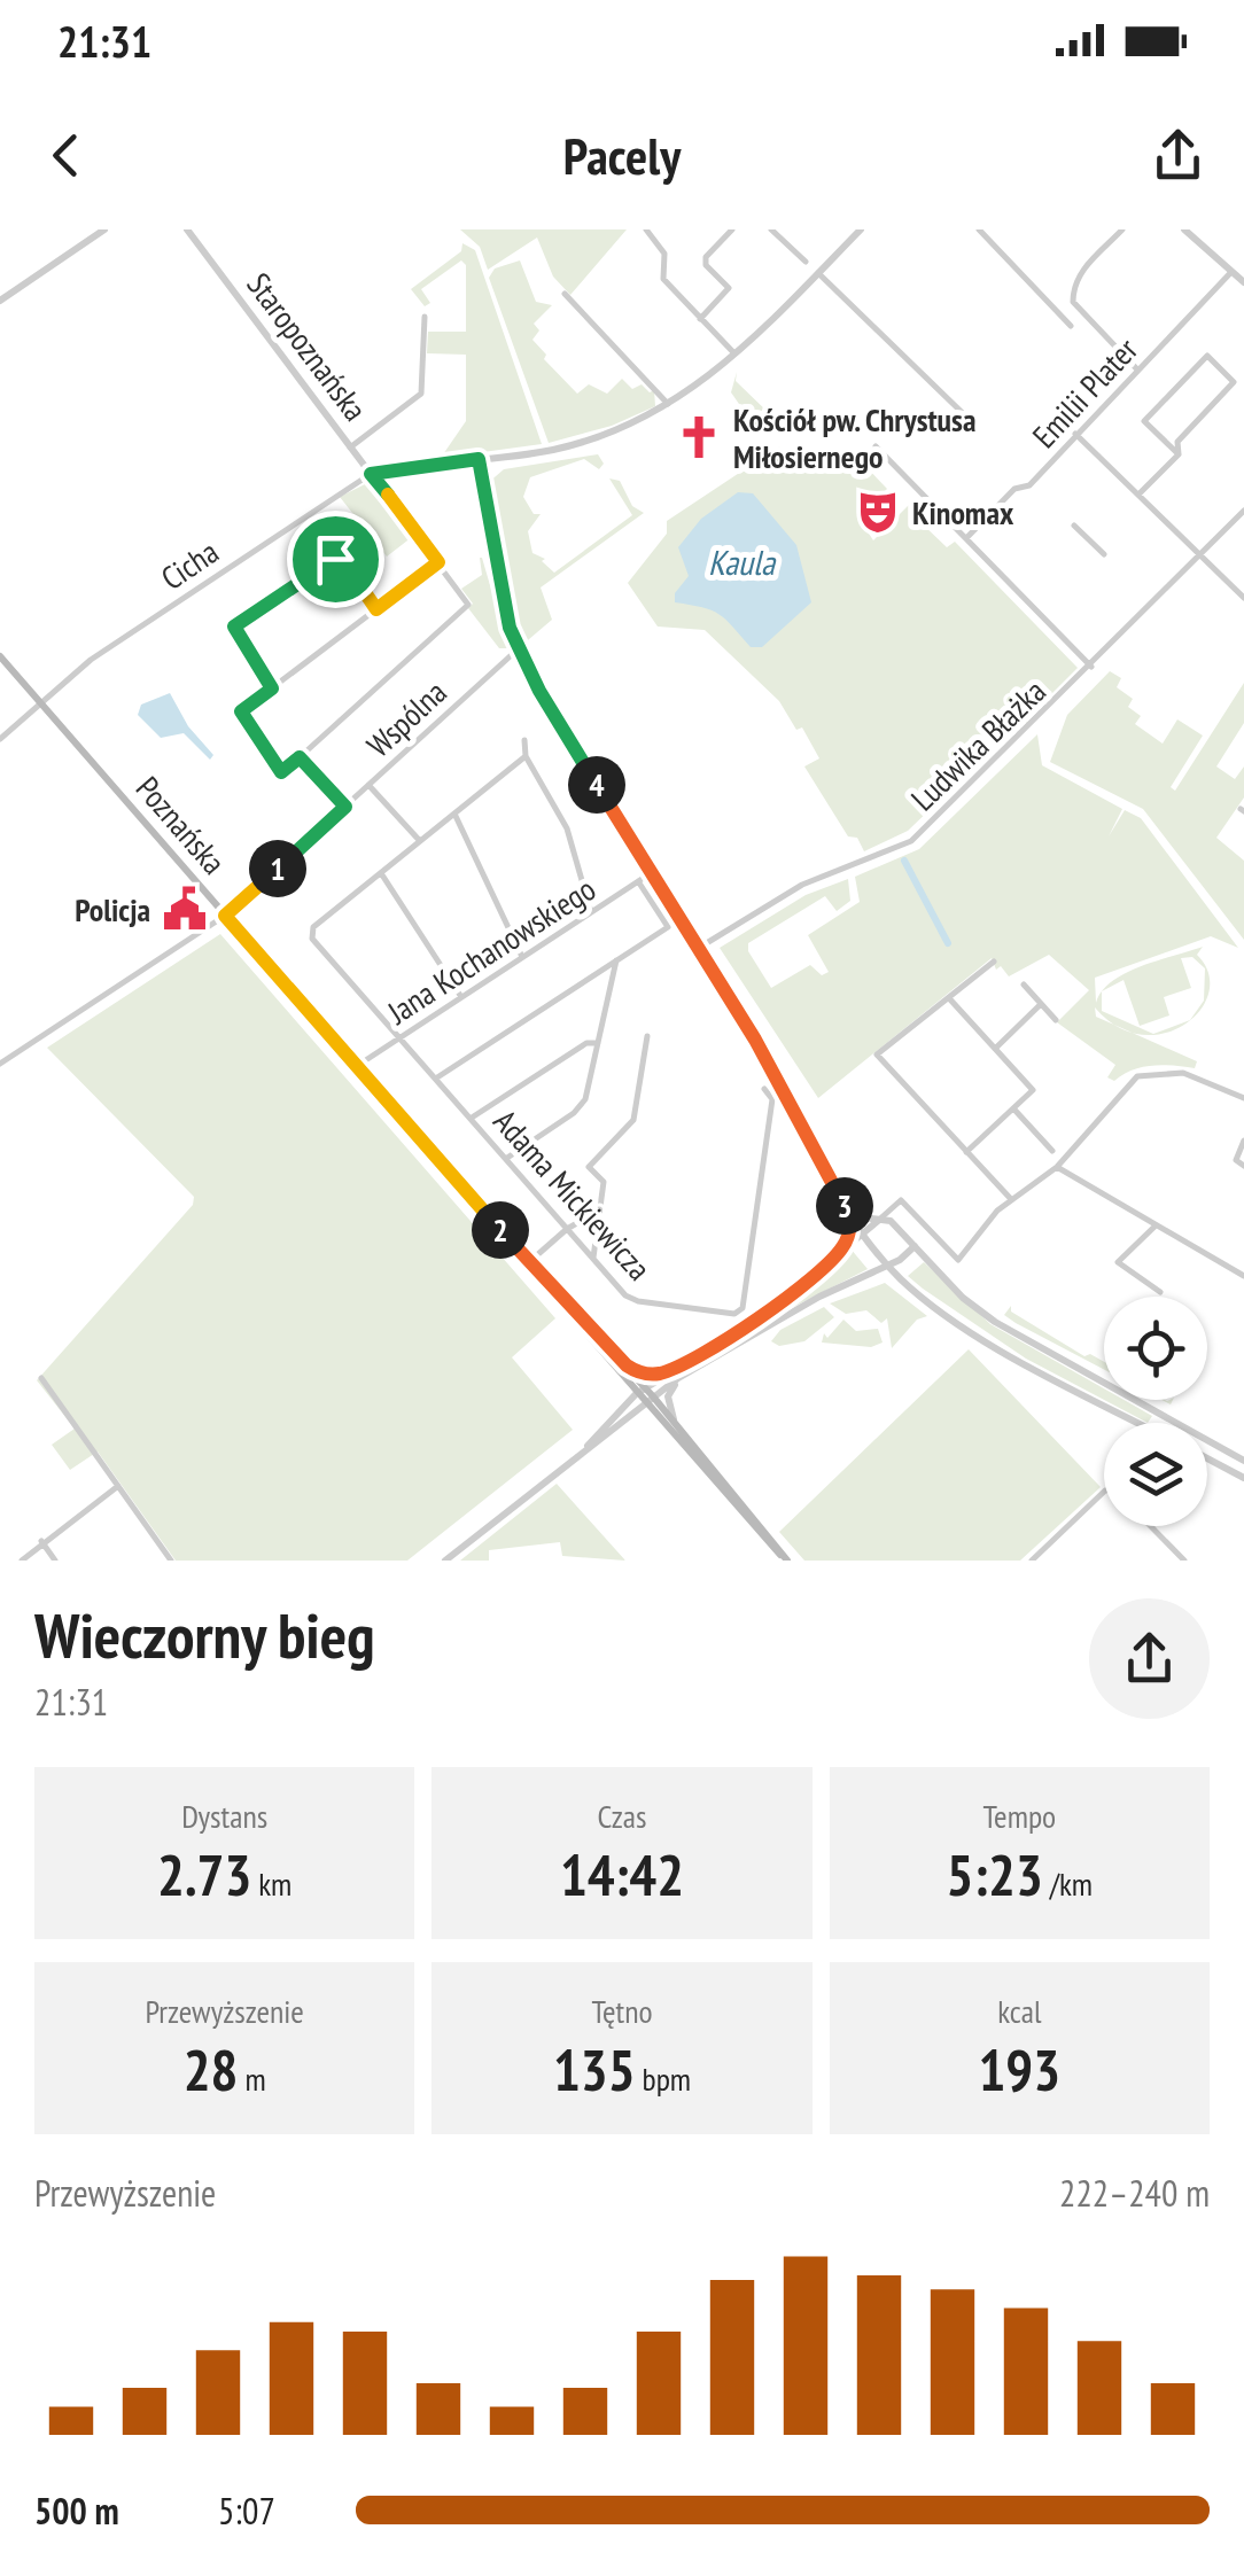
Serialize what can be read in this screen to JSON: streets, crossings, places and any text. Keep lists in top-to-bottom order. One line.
{"streets":{"main road":["Poznańska"],"street":["Staropoznańska","Emilii Plater","Cicha","Wspólna","Ludwika Błażka","Jana Kochanowskiego","Adama Mickiewicza"]},"crossings":[["Staropoznańska","Cicha"],["Cicha","Poznańska"],["Wspólna","Poznańska"],["Poznańska","Jana Kochanowskiego"],["Jana Kochanowskiego","Adama Mickiewicza"]],"water":["Kaula"],"places":{"church":["Kościół pw. Chrystusa Miłosiernego"],"theatre":["Kinomax"],"public building":["Policja"]},"page":{"status":"21:31","header":"Pacely","pins":["4","1","3","2"],"heading":["Wieczorny bieg","21:31"],"stats":[["Dystans","2.73 km"],["Czas","14:42"],["Tempo","5:23 /km"],["Przewyższenie","28 m"],["Tętno","135 bpm"],["kcal","193"]],"chart":["Przewyższenie","222–240 m"],"list":[{"name":"500 m","note":"5:07"}]}}
